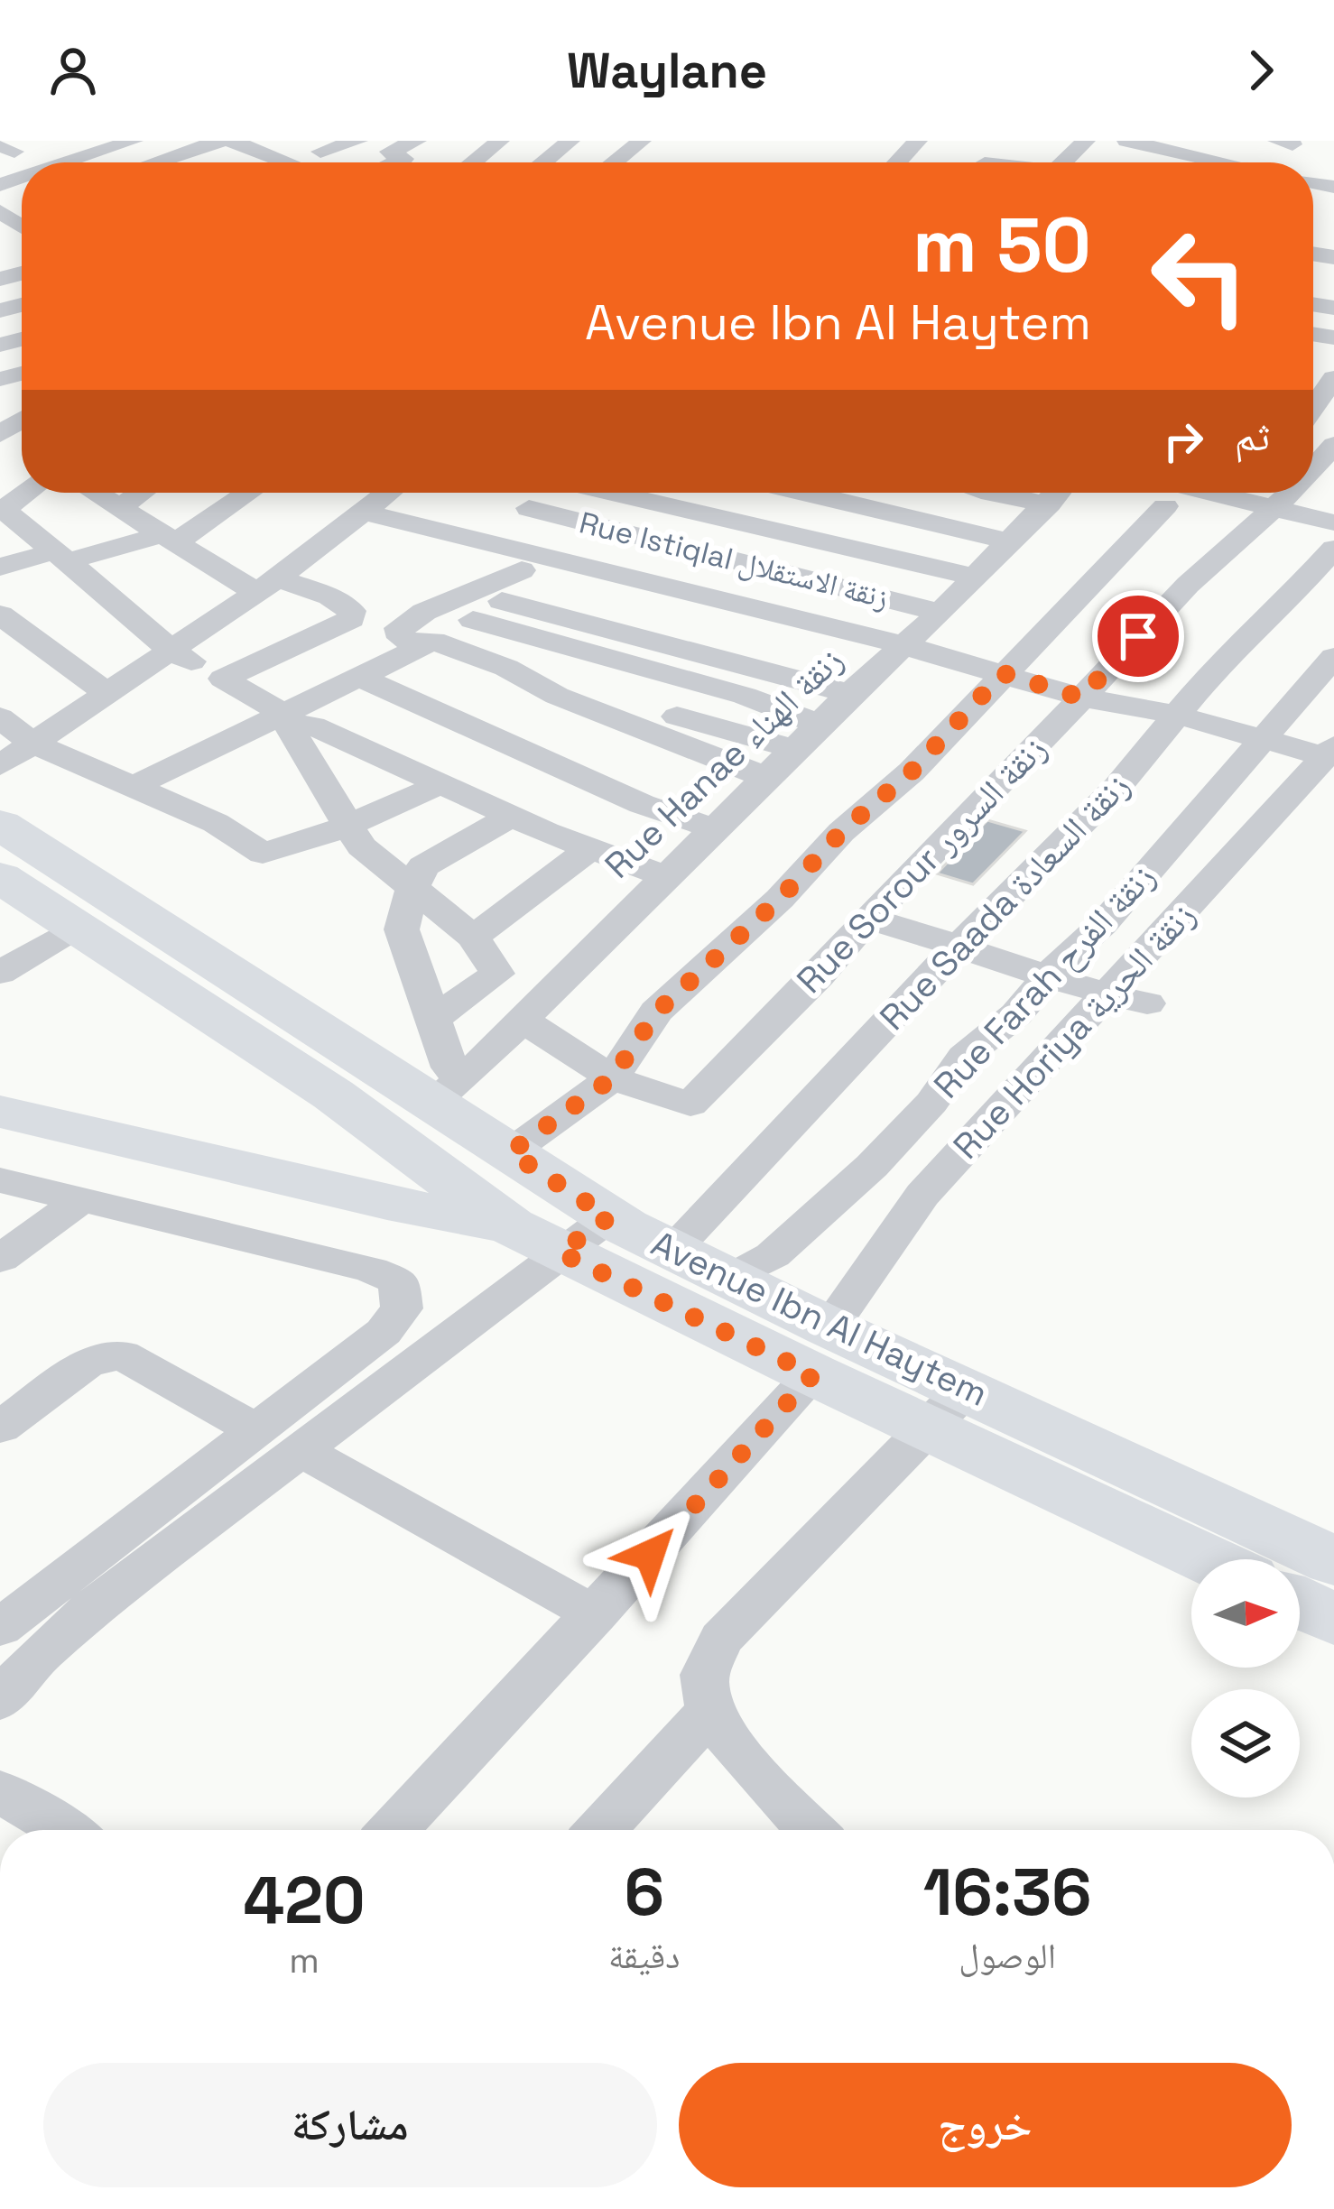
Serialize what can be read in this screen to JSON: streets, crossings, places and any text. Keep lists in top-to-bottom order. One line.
{"streets":{"street":["Rue Istiqlal زنقة الاستقلال","Rue Hanae زنقة الهناء","Rue Sorour زنقة السرور","Rue Saada زنقة السعادة","Rue Farah زنقة الفرح","Rue Horiya زنقة الحرية","Avenue Ibn Al Haytem"]},"crossings":[["Rue Istiqlal زنقة الاستقلال","Rue Hanae زنقة الهناء"],["Rue Hanae زنقة الهناء","Rue Sorour زنقة السرور"],["Rue Hanae زنقة الهناء","Avenue Ibn Al Haytem"],["Rue Saada زنقة السعادة","Avenue Ibn Al Haytem"],["Rue Farah زنقة الفرح","Avenue Ibn Al Haytem"],["Rue Horiya زنقة الحرية","Avenue Ibn Al Haytem"]],"north":"right","page":{"header":"Waylane","turn":["50 m","Avenue Ibn Al Haytem"],"then":"ثم","eta":["16:36","الوصول","6","دقيقة","420","m"],"buttons":["خروج","مشاركة"]}}
